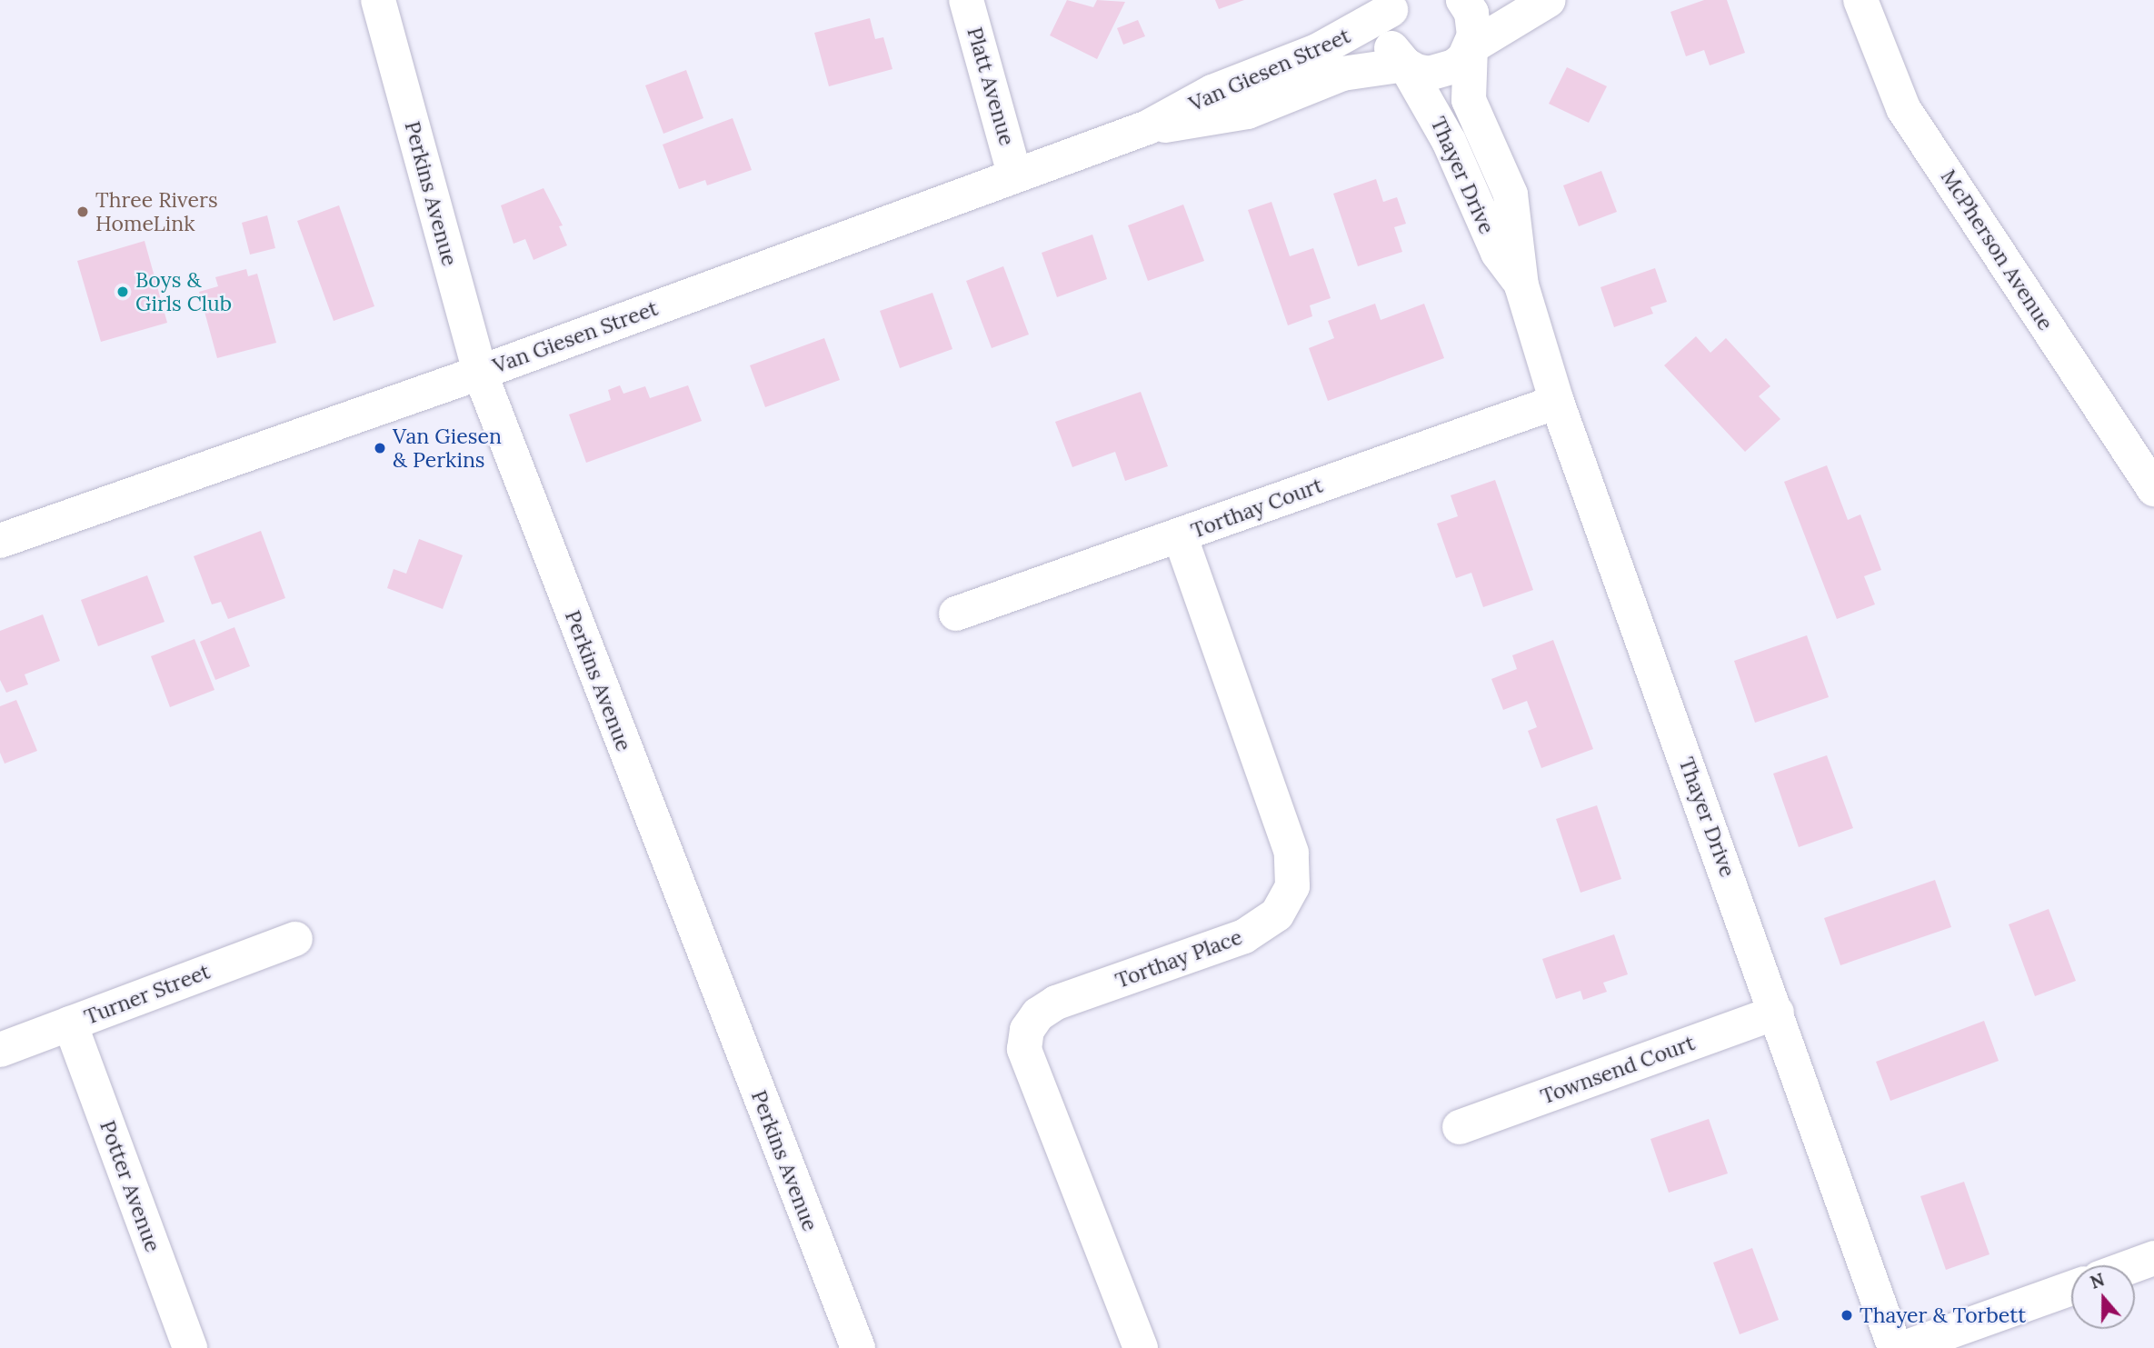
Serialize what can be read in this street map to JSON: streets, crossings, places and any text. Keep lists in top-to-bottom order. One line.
{"streets":{"street":["Van Giesen Street","Platt Avenue","Thayer Drive","Perkins Avenue","McPherson Avenue","Torthay Court","Torthay Place","Turner Street","Townsend Court","Potter Avenue"]},"crossings":[["Van Giesen Street","Platt Avenue"],["Van Giesen Street","Thayer Drive"],["Van Giesen Street","Perkins Avenue"],["Thayer Drive","Torthay Court"],["Thayer Drive","Townsend Court"],["Torthay Court","Torthay Place"],["Turner Street","Potter Avenue"]],"places":["Three Rivers HomeLink","Boys & Girls Club","Van Giesen & Perkins","Thayer & Torbett"],"north":"top"}
